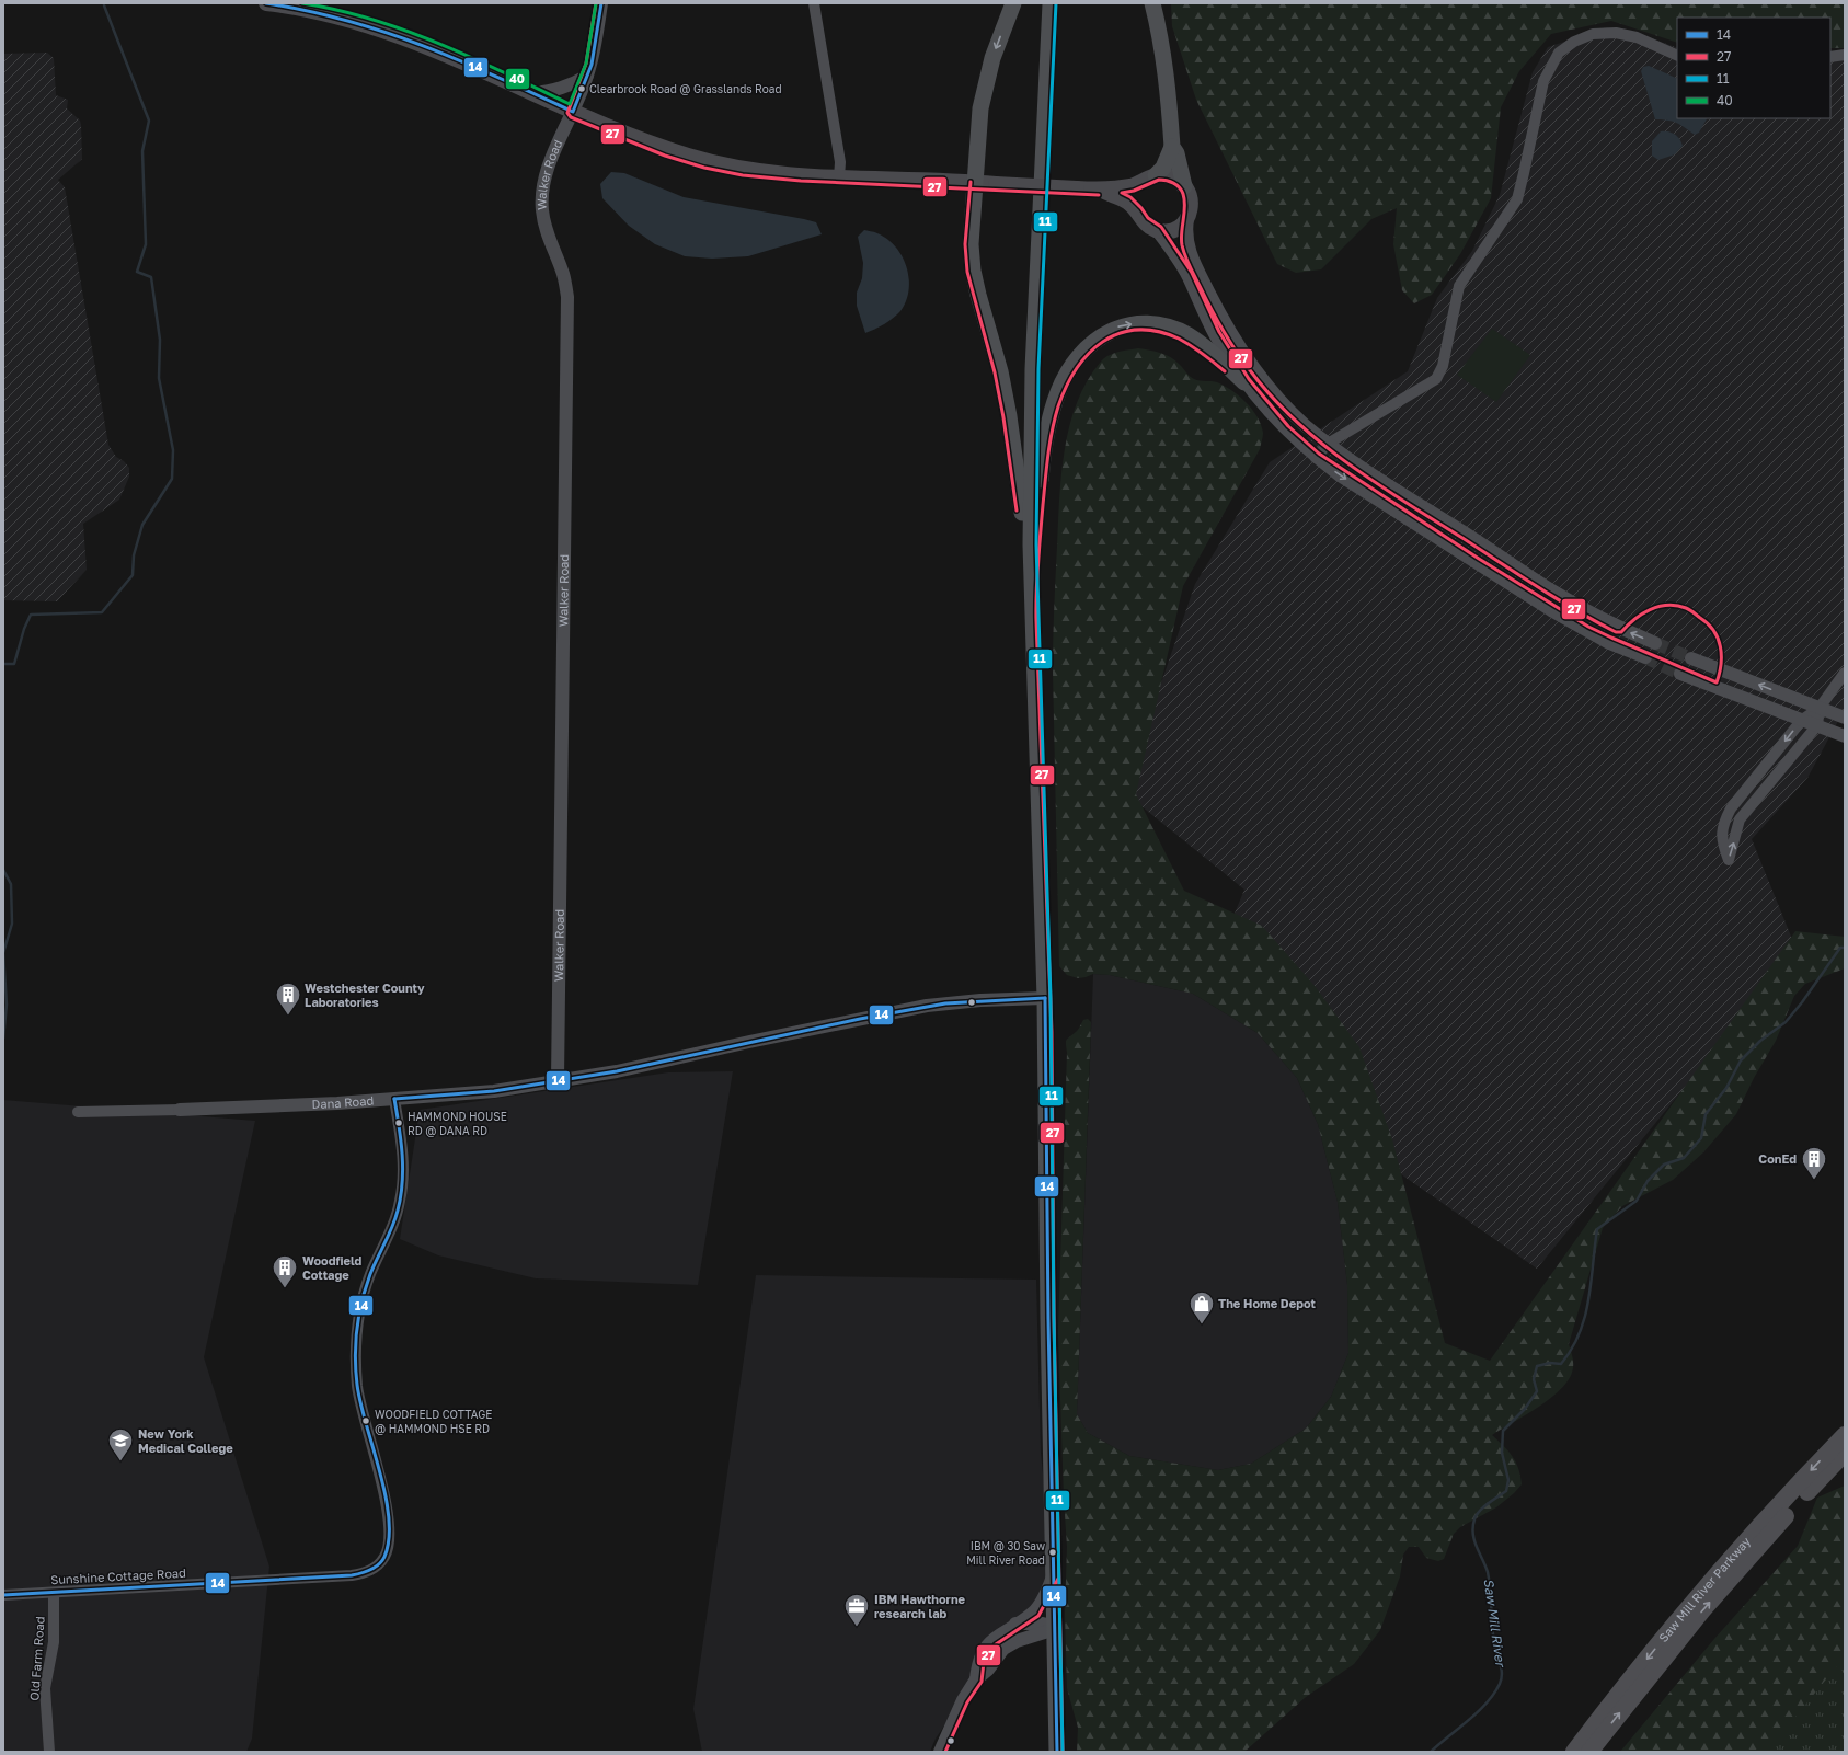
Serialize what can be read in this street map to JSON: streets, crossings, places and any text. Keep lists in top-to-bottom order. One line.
{"streets":{"highway":["Saw Mill River Parkway"],"street":["Walker Road","Dana Road","Sunshine Cottage Road","Old Farm Road"]},"crossings":[["Walker Road","Dana Road"],["Dana Road","Sunshine Cottage Road"],["Sunshine Cottage Road","Old Farm Road"]],"water":["Saw Mill River"],"places":{"other":["Clearbrook Road @ Grasslands Road","HAMMOND HOUSE RD @ DANA RD","WOODFIELD COTTAGE @ HAMMOND HSE RD","IBM @ 30 Saw Mill River Road"],"building":["Westchester County Laboratories","ConEd","Woodfield Cottage"],"shop":["The Home Depot"],"school or university":["New York Medical College"],"office":["IBM Hawthorne research lab"]},"lines":["transit line 14","transit line 27","transit line 11","transit line 40"],"legend":["14","27","11","40"]}
